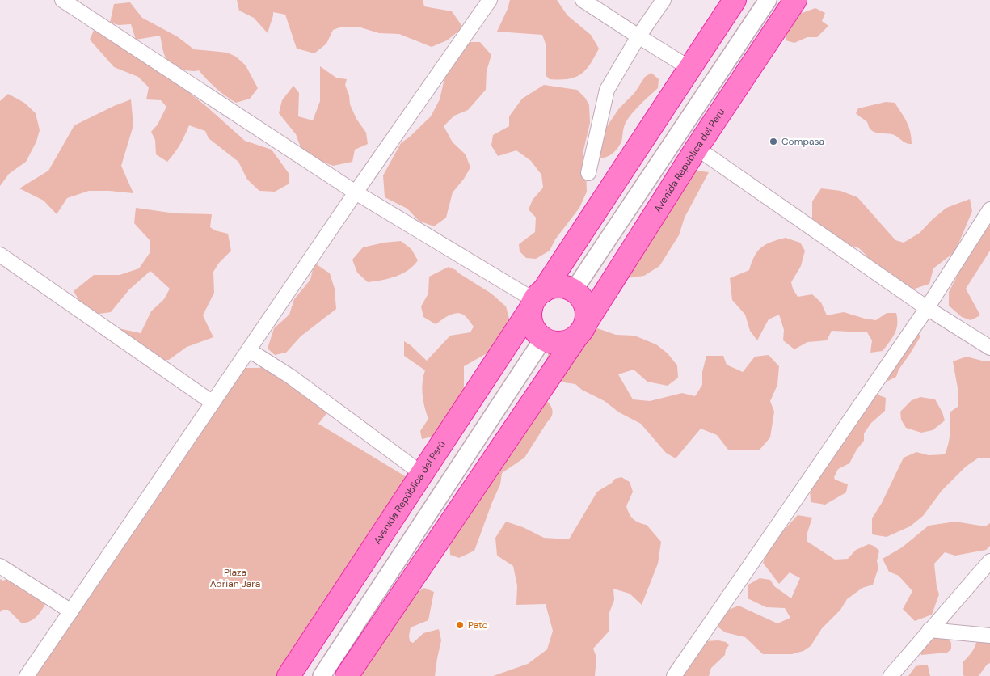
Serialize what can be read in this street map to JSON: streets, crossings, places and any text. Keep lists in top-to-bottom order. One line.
{"streets":{"highway":["Avenida República del Perú"]},"parks":["Plaza Adrian Jara"],"places":["Compasa","Pato"]}
